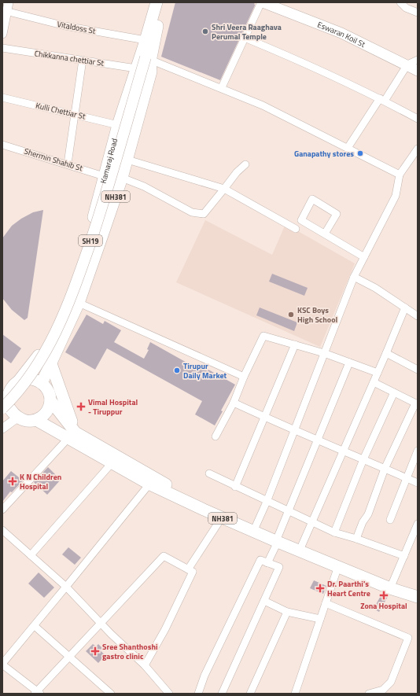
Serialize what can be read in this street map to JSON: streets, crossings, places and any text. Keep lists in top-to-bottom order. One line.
{"streets":{"highway":["Kamaraj Road","NH381"],"main road":["Eswaran Koil St","SH19"],"street":["Vitaldoss St","Chikkanna chettiar St","Kulli Chettiar St","Shermin Shahib St"]},"crossings":[["Vitaldoss St","Kamaraj Road"],["Vitaldoss St","NH381"],["Chikkanna chettiar St","Kamaraj Road"],["Kulli Chettiar St","Kamaraj Road"],["Shermin Shahib St","Kamaraj Road"],["Kamaraj Road","NH381"],["NH381","SH19"]],"places":{"other":["Shri Veera Raaghava Perumal Temple","Ganapathy stores","KSC Boys High School","Tirupur Daily Market"],"health":["Vimal Hospital - Tiruppur","K N Children Hospital","Dr. Paarthi's Heart Centre","Zona Hospital","Sree Shanthoshi gastro clinic"]}}
